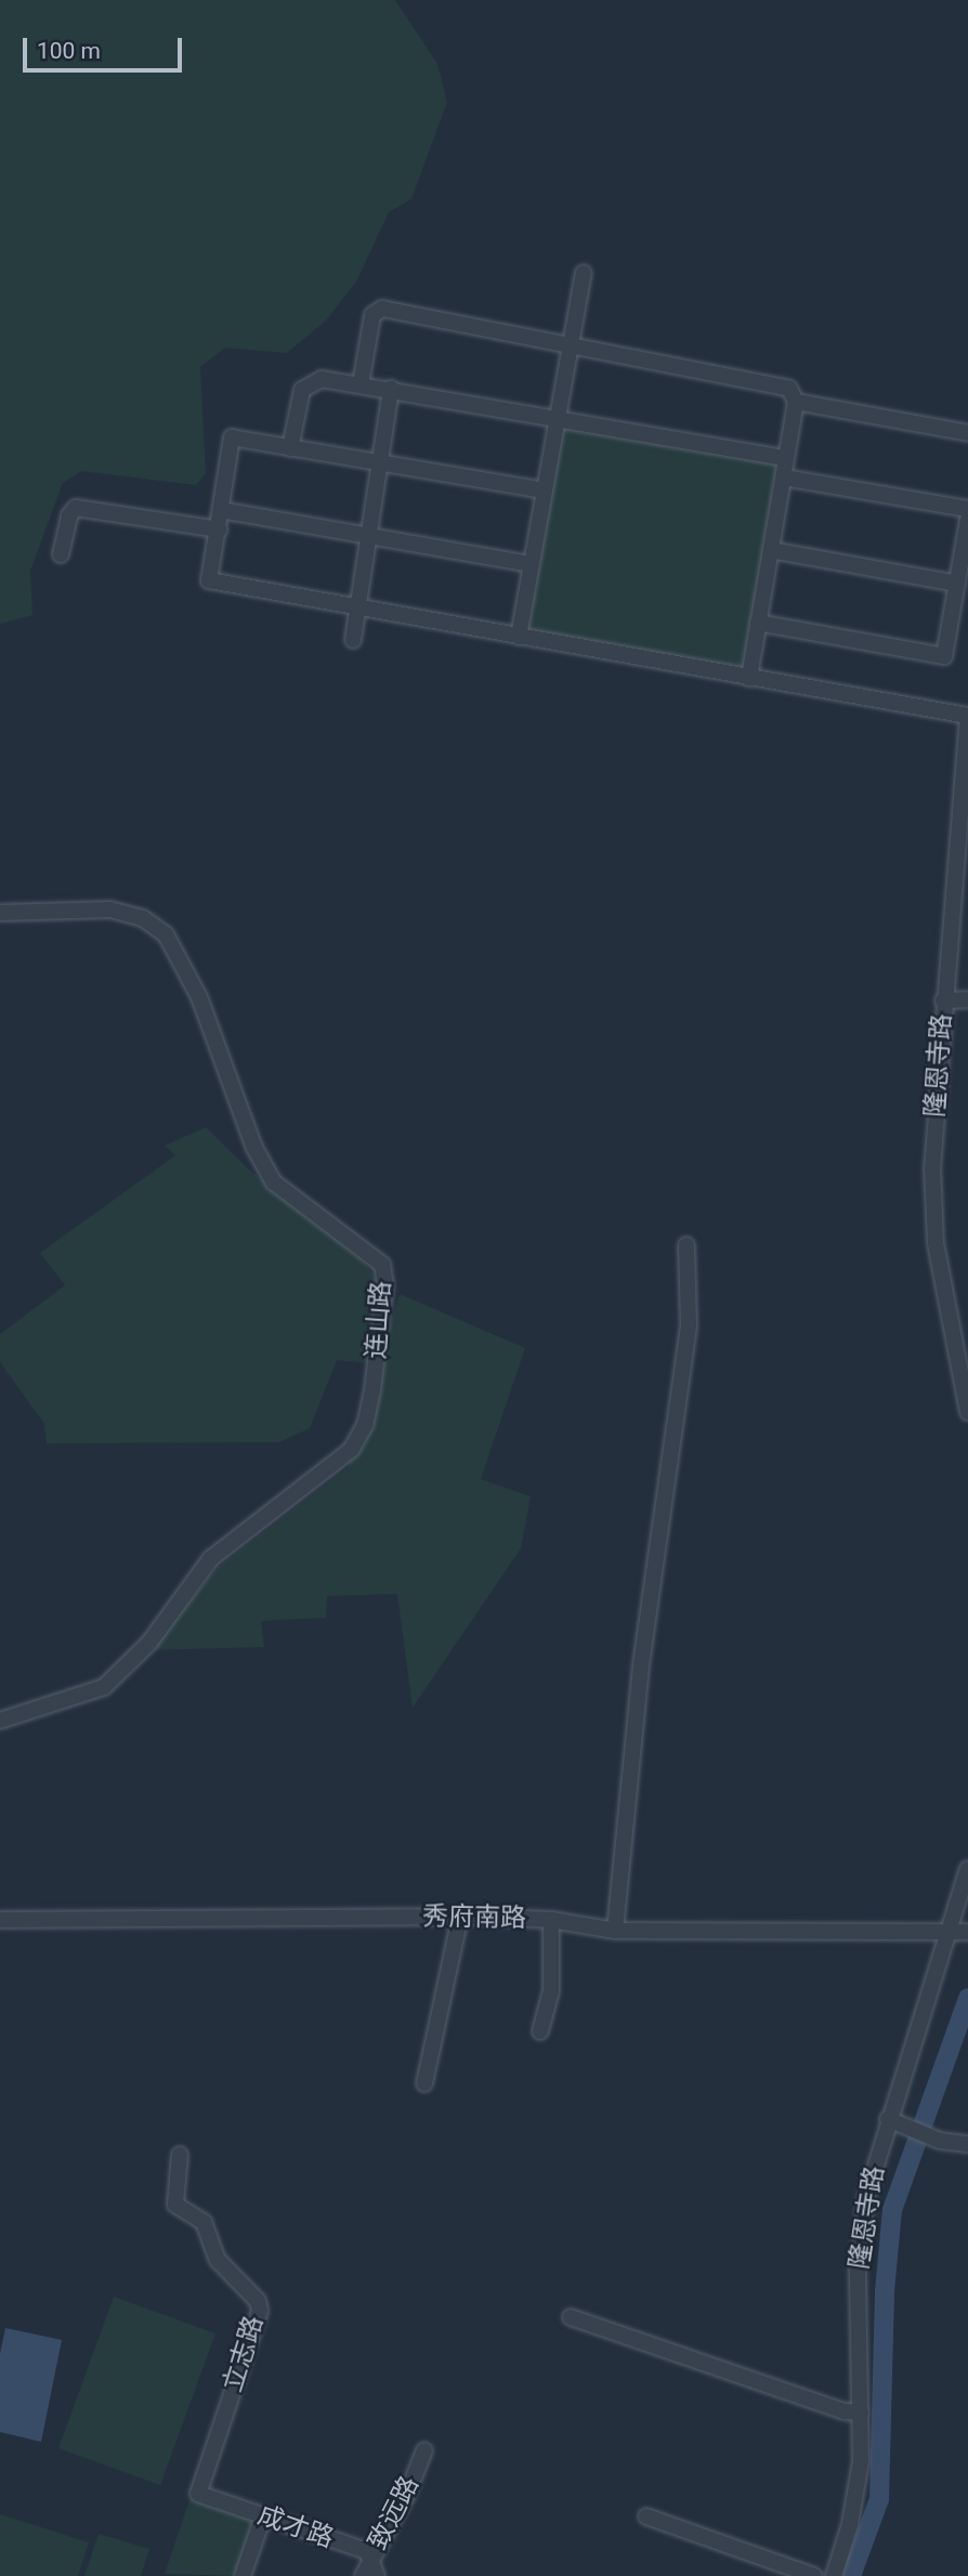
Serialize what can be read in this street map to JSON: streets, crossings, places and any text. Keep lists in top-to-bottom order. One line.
{"streets":{"street":["隆恩寺路","连山路","秀府南路","立志路","致远路","成才路"]},"crossings":[["隆恩寺路","秀府南路"],["立志路","成才路"],["致远路","成才路"]],"scale_bar":"100 m"}
